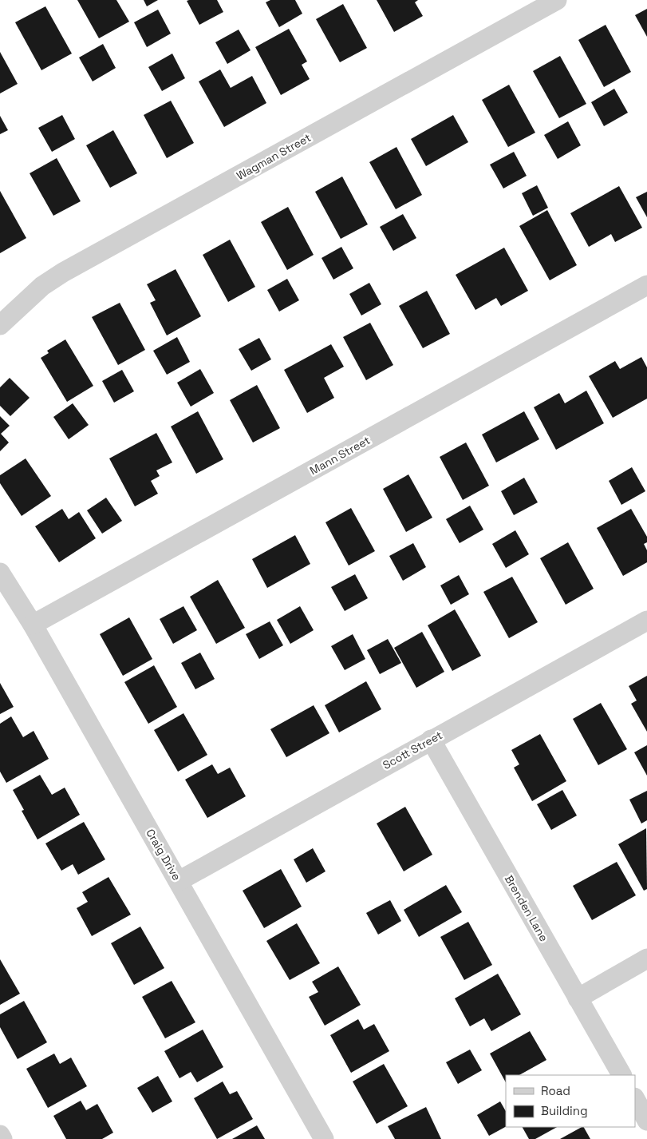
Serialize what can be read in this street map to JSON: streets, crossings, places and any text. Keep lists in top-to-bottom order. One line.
{"streets":{"street":["Wagman Street","Mann Street","Scott Street","Craig Drive","Brenden Lane"]},"crossings":[["Mann Street","Craig Drive"],["Scott Street","Craig Drive"],["Scott Street","Brenden Lane"]],"legend":["Road","Building"]}
